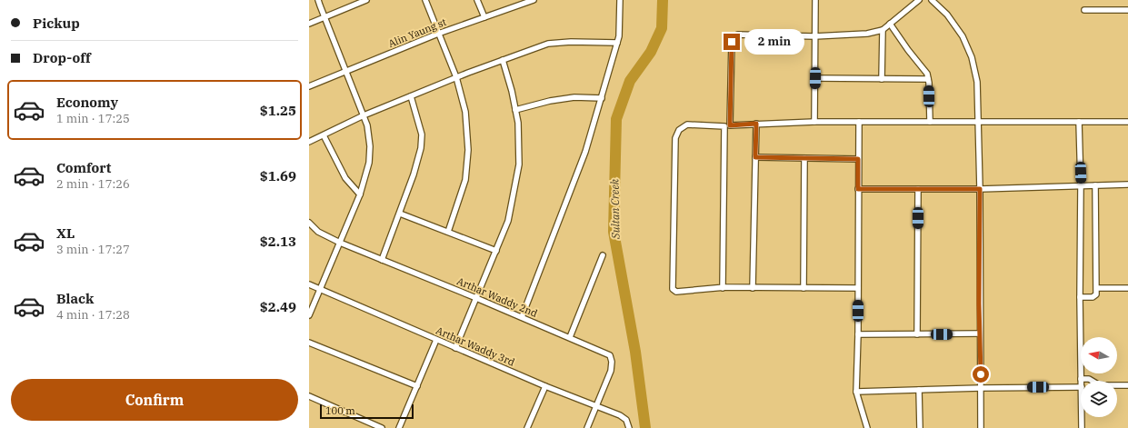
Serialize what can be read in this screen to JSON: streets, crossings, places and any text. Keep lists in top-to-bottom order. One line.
{"streets":{"street":["Alin Yaung st","Arthar Waddy 2nd","Arthar Waddy 3rd"]},"crossings":[["Arthar Waddy 2nd","Arthar Waddy 3rd"]],"water":["Sultan Creek"],"scale_bar":"100 m","north":"left","page":{"banner":["Pickup","Drop-off"],"bubble":"2 min","list":[{"name":"Economy","note":"1 min · 17:25","value":"$1.25"},{"name":"Comfort","note":"2 min · 17:26","value":"$1.69"},{"name":"XL","note":"3 min · 17:27","value":"$2.13"},{"name":"Black","note":"4 min · 17:28","value":"$2.49"}],"buttons":"Confirm","scale":"100 m"}}
